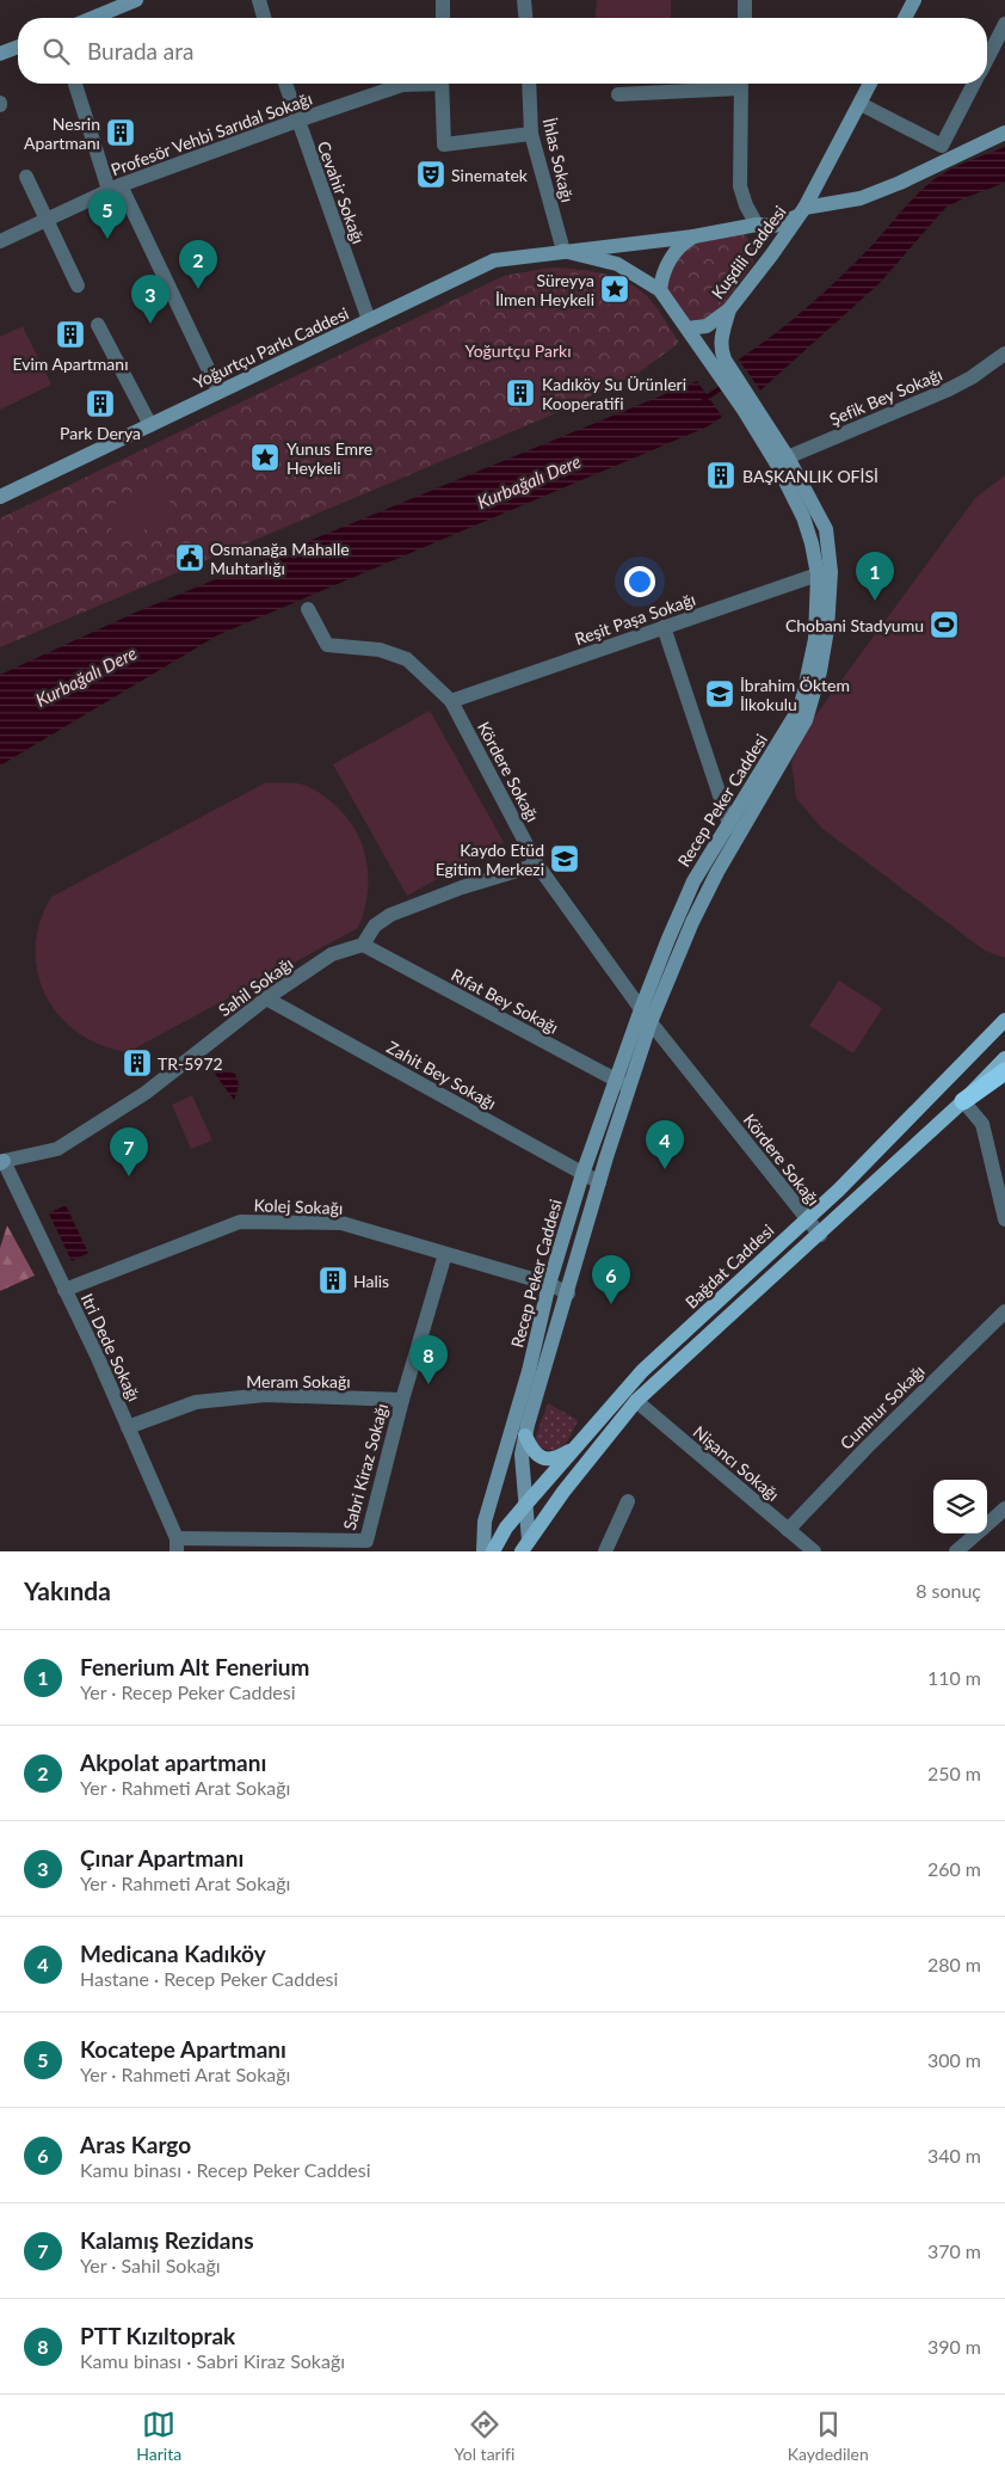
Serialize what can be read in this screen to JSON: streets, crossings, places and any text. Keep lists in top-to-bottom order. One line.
{"streets":{"main road":["Kuşdili Caddesi","Yoğurtçu Parkı Caddesi","Recep Peker Caddesi","Bağdat Caddesi"],"street":["Profesör Vehbi Sarıdal Sokağı","İhlas Sokağı","Cevahir Sokağı","Şefik Bey Sokağı","Reşit Paşa Sokağı","Kördere Sokağı","Sahil Sokağı","Rıfat Bey Sokağı","Zahit Bey Sokağı","Kolej Sokağı","Itri Dede Sokağı","Meram Sokağı","Cumhur Sokağı","Nişancı Sokağı","Sabri Kiraz Sokağı"]},"crossings":[["Profesör Vehbi Sarıdal Sokağı","Cevahir Sokağı"],["İhlas Sokağı","Yoğurtçu Parkı Caddesi"],["Cevahir Sokağı","Yoğurtçu Parkı Caddesi"],["Kuşdili Caddesi","Yoğurtçu Parkı Caddesi"],["Kuşdili Caddesi","Recep Peker Caddesi"],["Yoğurtçu Parkı Caddesi","Recep Peker Caddesi"],["Şefik Bey Sokağı","Recep Peker Caddesi"],["Reşit Paşa Sokağı","Kördere Sokağı"],["Reşit Paşa Sokağı","Recep Peker Caddesi"],["Kördere Sokağı","Recep Peker Caddesi"],["Kördere Sokağı","Bağdat Caddesi"],["Recep Peker Caddesi","Rıfat Bey Sokağı"],["Recep Peker Caddesi","Zahit Bey Sokağı"],["Recep Peker Caddesi","Kolej Sokağı"],["Recep Peker Caddesi","Bağdat Caddesi"],["Sahil Sokağı","Rıfat Bey Sokağı"],["Sahil Sokağı","Zahit Bey Sokağı"],["Sahil Sokağı","Itri Dede Sokağı"],["Kolej Sokağı","Itri Dede Sokağı"],["Kolej Sokağı","Sabri Kiraz Sokağı"],["Itri Dede Sokağı","Meram Sokağı"],["Itri Dede Sokağı","Sabri Kiraz Sokağı"],["Meram Sokağı","Sabri Kiraz Sokağı"],["Cumhur Sokağı","Nişancı Sokağı"]],"water":["Kurbağalı Dere"],"parks":["Yoğurtçu Parkı"],"places":{"building":["Nesrin Apartmanı","Evim Apartmanı","Kadıköy Su Ürünleri Kooperatifi","Park Derya","BAŞKANLIK OFİSİ","TR-5972","Halis"],"theatre":["Sinematek"],"place":["Süreyya İlmen Heykeli","Yunus Emre Heykeli"],"public building":["Osmanağa Mahalle Muhtarlığı"],"sports":["Chobani Stadyumu"],"school or university":["İbrahim Öktem İlkokulu","Kaydo Etüd Egitim Merkezi"]},"page":{"search":"Burada ara","pins":["5","2","3","1","4","7","6","8"],"heading":["Yakında","8 sonuç"],"list":[{"mark":"1","name":"Fenerium Alt Fenerium","note":"Yer · Recep Peker Caddesi","value":"110 m"},{"mark":"2","name":"Akpolat apartmanı","note":"Yer · Rahmeti Arat Sokağı","value":"250 m"},{"mark":"3","name":"Çınar Apartmanı","note":"Yer · Rahmeti Arat Sokağı","value":"260 m"},{"mark":"4","name":"Medicana Kadıköy","note":"Hastane · Recep Peker Caddesi","value":"280 m"},{"mark":"5","name":"Kocatepe Apartmanı","note":"Yer · Rahmeti Arat Sokağı","value":"300 m"},{"mark":"6","name":"Aras Kargo","note":"Kamu binası · Recep Peker Caddesi","value":"340 m"},{"mark":"7","name":"Kalamış Rezidans","note":"Yer · Sahil Sokağı","value":"370 m"},{"mark":"8","name":"PTT Kızıltoprak","note":"Kamu binası · Sabri Kiraz Sokağı","value":"390 m"}],"nav":["Harita","Yol tarifi","Kaydedilen"]}}
